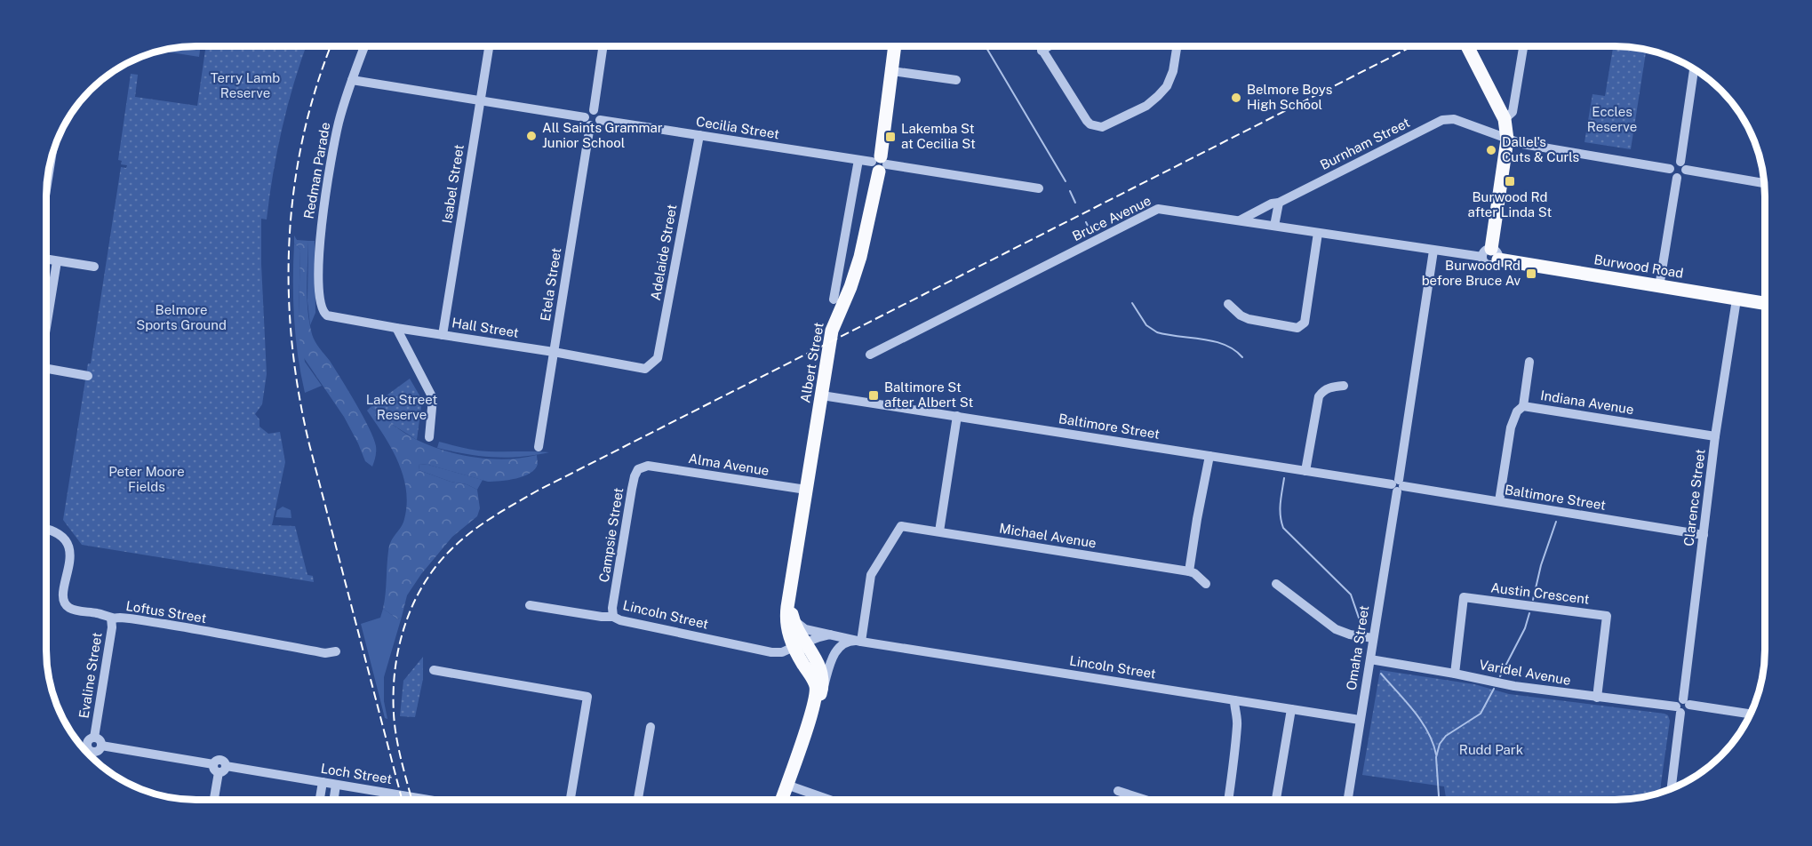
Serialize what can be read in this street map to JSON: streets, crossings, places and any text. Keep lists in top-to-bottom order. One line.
{"streets":{"main road":["Burwood Road","Albert Street"],"street":["Cecilia Street","Burnham Street","Redman Parade","Isabel Street","Bruce Avenue","Adelaide Street","Etela Street","Hall Street","Indiana Avenue","Baltimore Street","Alma Avenue","Clarence Street","Campsie Street","Michael Avenue","Austin Crescent","Loftus Street","Lincoln Street","Omaha Street","Varidel Avenue","Evaline Street","Loch Street"]},"crossings":[["Cecilia Street","Adelaide Street"],["Cecilia Street","Etela Street"],["Cecilia Street","Albert Street"],["Burnham Street","Bruce Avenue"],["Redman Parade","Hall Street"],["Isabel Street","Hall Street"],["Bruce Avenue","Burwood Road"],["Bruce Avenue","Omaha Street"],["Adelaide Street","Hall Street"],["Burwood Road","Clarence Street"],["Etela Street","Hall Street"],["Albert Street","Baltimore Street"],["Albert Street","Alma Avenue"],["Albert Street","Lincoln Street"],["Indiana Avenue","Baltimore Street"],["Indiana Avenue","Clarence Street"],["Baltimore Street","Clarence Street"],["Baltimore Street","Omaha Street"],["Alma Avenue","Campsie Street"],["Clarence Street","Varidel Avenue"],["Campsie Street","Lincoln Street"],["Michael Avenue","Lincoln Street"],["Austin Crescent","Varidel Avenue"],["Loftus Street","Evaline Street"],["Lincoln Street","Omaha Street"],["Omaha Street","Varidel Avenue"],["Evaline Street","Loch Street"]],"parks":["Terry Lamb Reserve","Eccles Reserve","Belmore Sports Ground","Lake Street Reserve","Peter Moore Fields","Rudd Park"],"places":{"other":["Belmore Boys High School","All Saints Grammar Junior School","Dallel's Cuts & Curls"],"transit":["Lakemba St at Cecilia St","Burwood Rd after Linda St","Burwood Rd before Bruce Av","Baltimore St after Albert St"]}}
